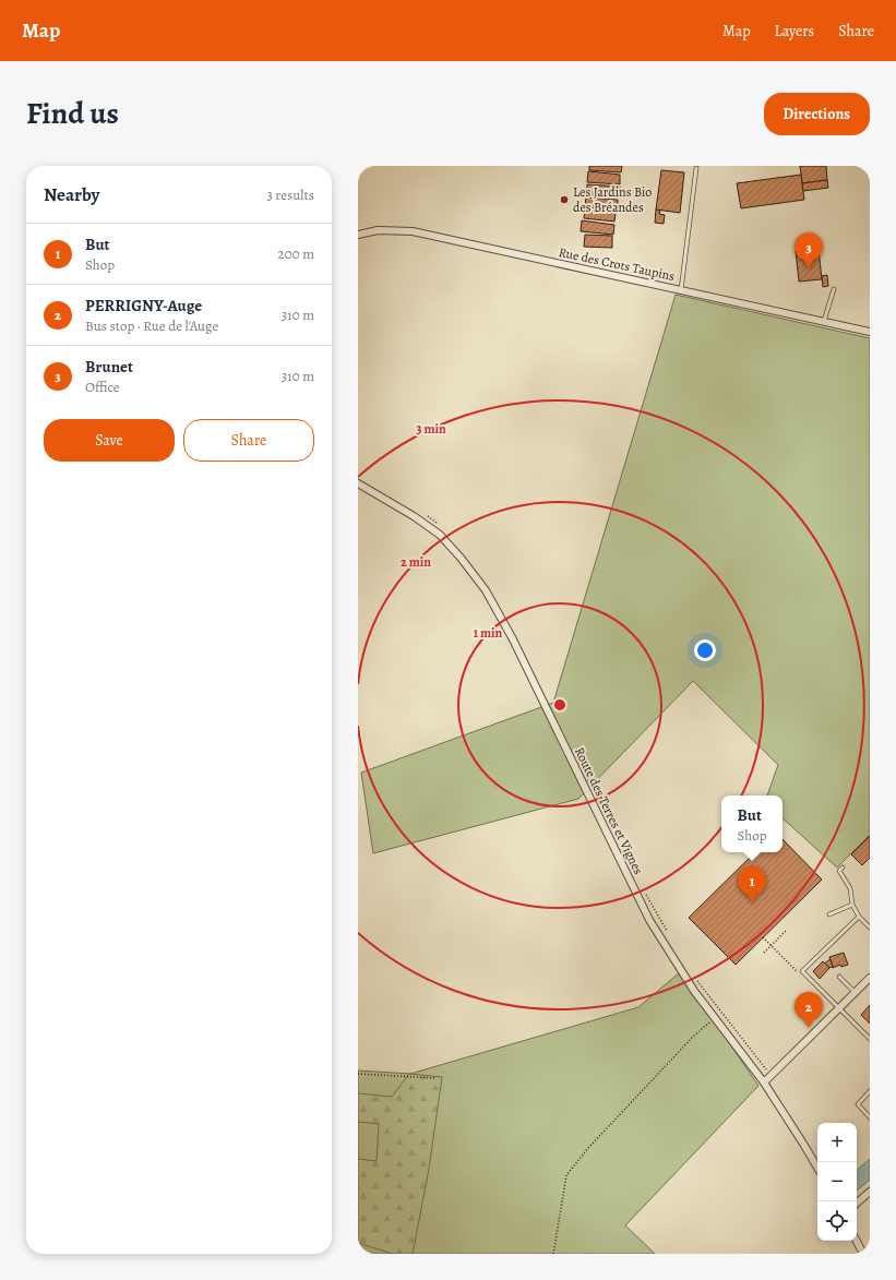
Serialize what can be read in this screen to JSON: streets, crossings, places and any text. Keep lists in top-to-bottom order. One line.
{"streets":{"street":["Rue des Crots Taupins","Route des Terres et Vignes"]},"places":["Les Jardins Bio des Bréandes"],"page":{"header":"Map","nav":["Map","Layers","Share"],"title":"Find us","buttons":["Directions",["Save","Share"]],"heading":["Nearby","3 results"],"list":[{"mark":"1","name":"But","note":"Shop","value":"200 m"},{"mark":"2","name":"PERRIGNY-Auge","note":"Bus stop · Rue de l'Auge","value":"310 m"},{"mark":"3","name":"Brunet","note":"Office","value":"310 m"}],"pins":["3","1","2"],"popup":["But","Shop"],"map_buttons":["+","−"]},"rings":["3 min","2 min","1 min"]}
